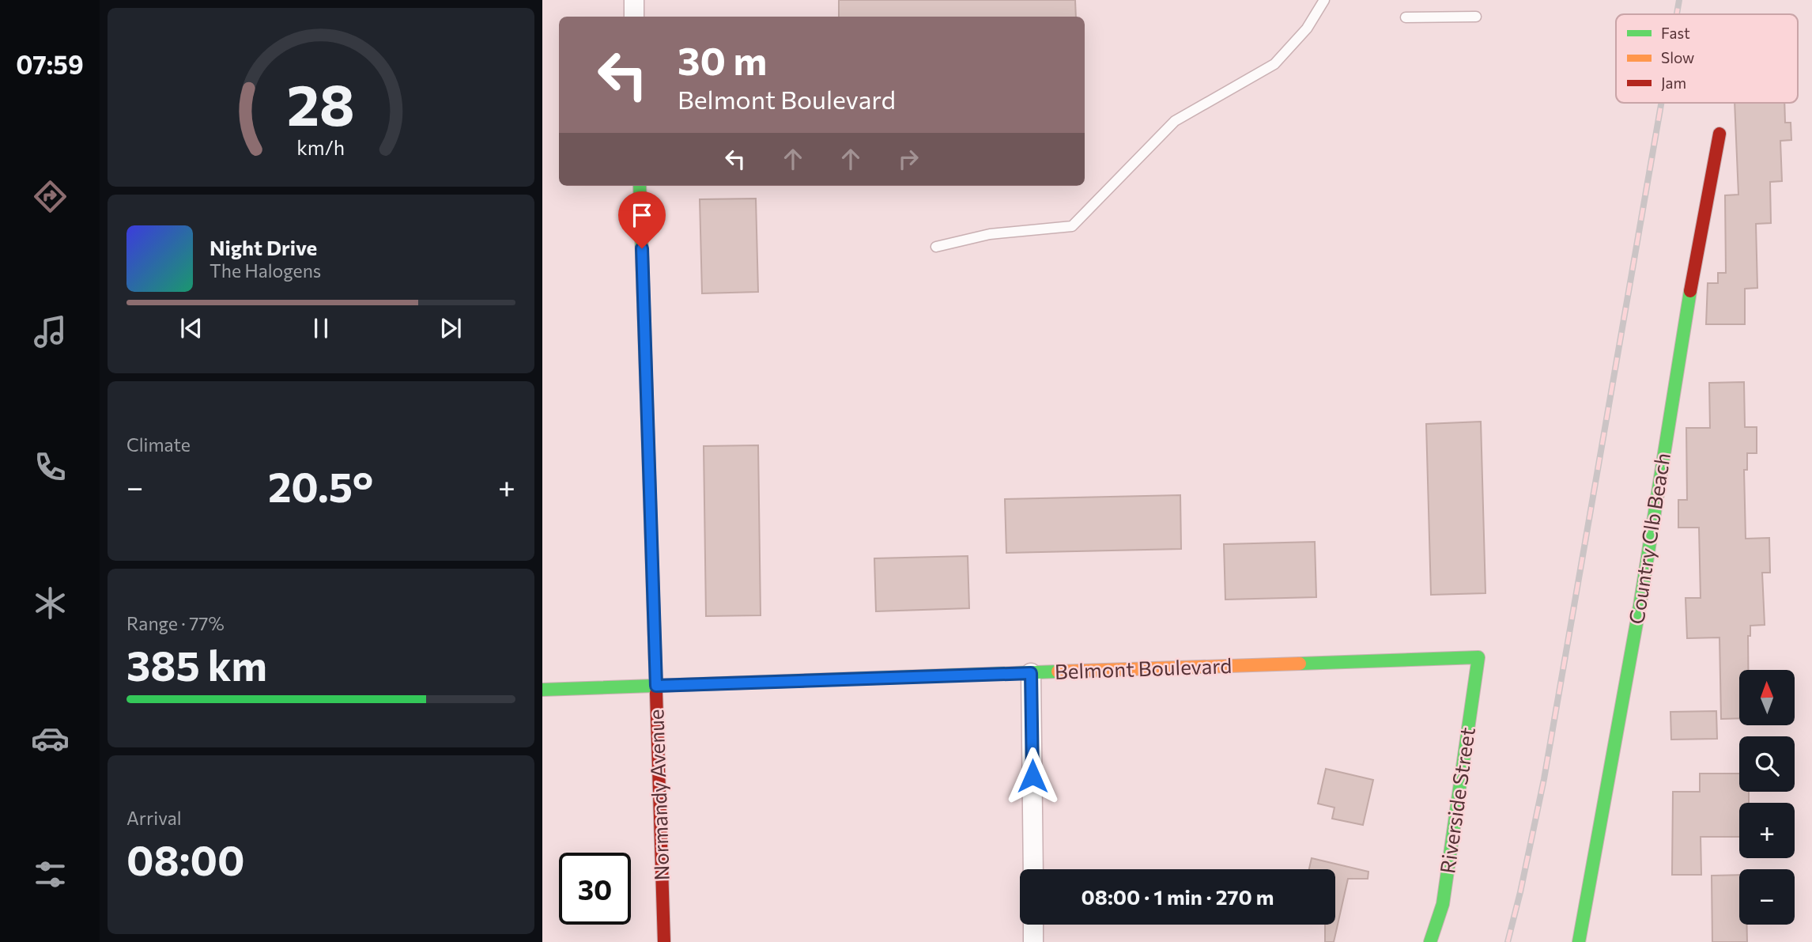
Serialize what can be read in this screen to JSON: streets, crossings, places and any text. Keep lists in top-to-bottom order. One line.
{"streets":{"street":["Country Clb Beach","Belmont Boulevard","Normandy Avenue","Riverside Street"]},"crossings":[["Belmont Boulevard","Normandy Avenue"],["Belmont Boulevard","Riverside Street"]],"legend":["Fast","Slow","Jam"],"north":"top","page":{"tabs":"07:59","turn":["30 m","Belmont Boulevard"],"song":["Night Drive","The Halogens"],"tile":["Climate",["Range · 77%","385 km"],["Arrival","08:00"]],"heat":["−","20.5°","+"],"map_buttons":["+","−"],"limit":"30","trip":"08:00 · 1 min · 270 m","gauge":["28","km/h"]}}
